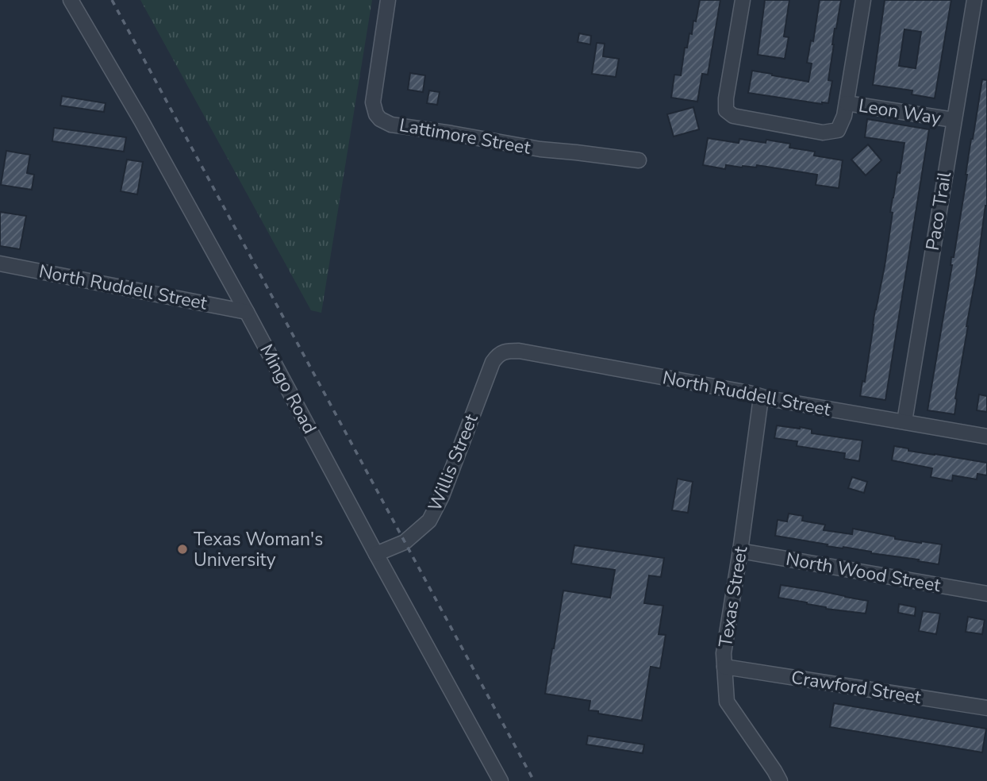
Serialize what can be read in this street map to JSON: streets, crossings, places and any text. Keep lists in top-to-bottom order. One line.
{"streets":{"street":["Leon Way","Lattimore Street","Paco Trail","North Ruddell Street","Mingo Road","Willis Street","North Wood Street","Texas Street","Crawford Street"]},"crossings":[["Leon Way","Paco Trail"],["Paco Trail","North Ruddell Street"],["North Ruddell Street","Mingo Road"],["North Ruddell Street","Willis Street"],["North Ruddell Street","Texas Street"],["Mingo Road","Willis Street"],["North Wood Street","Texas Street"],["Texas Street","Crawford Street"]],"places":["Texas Woman's University"]}
